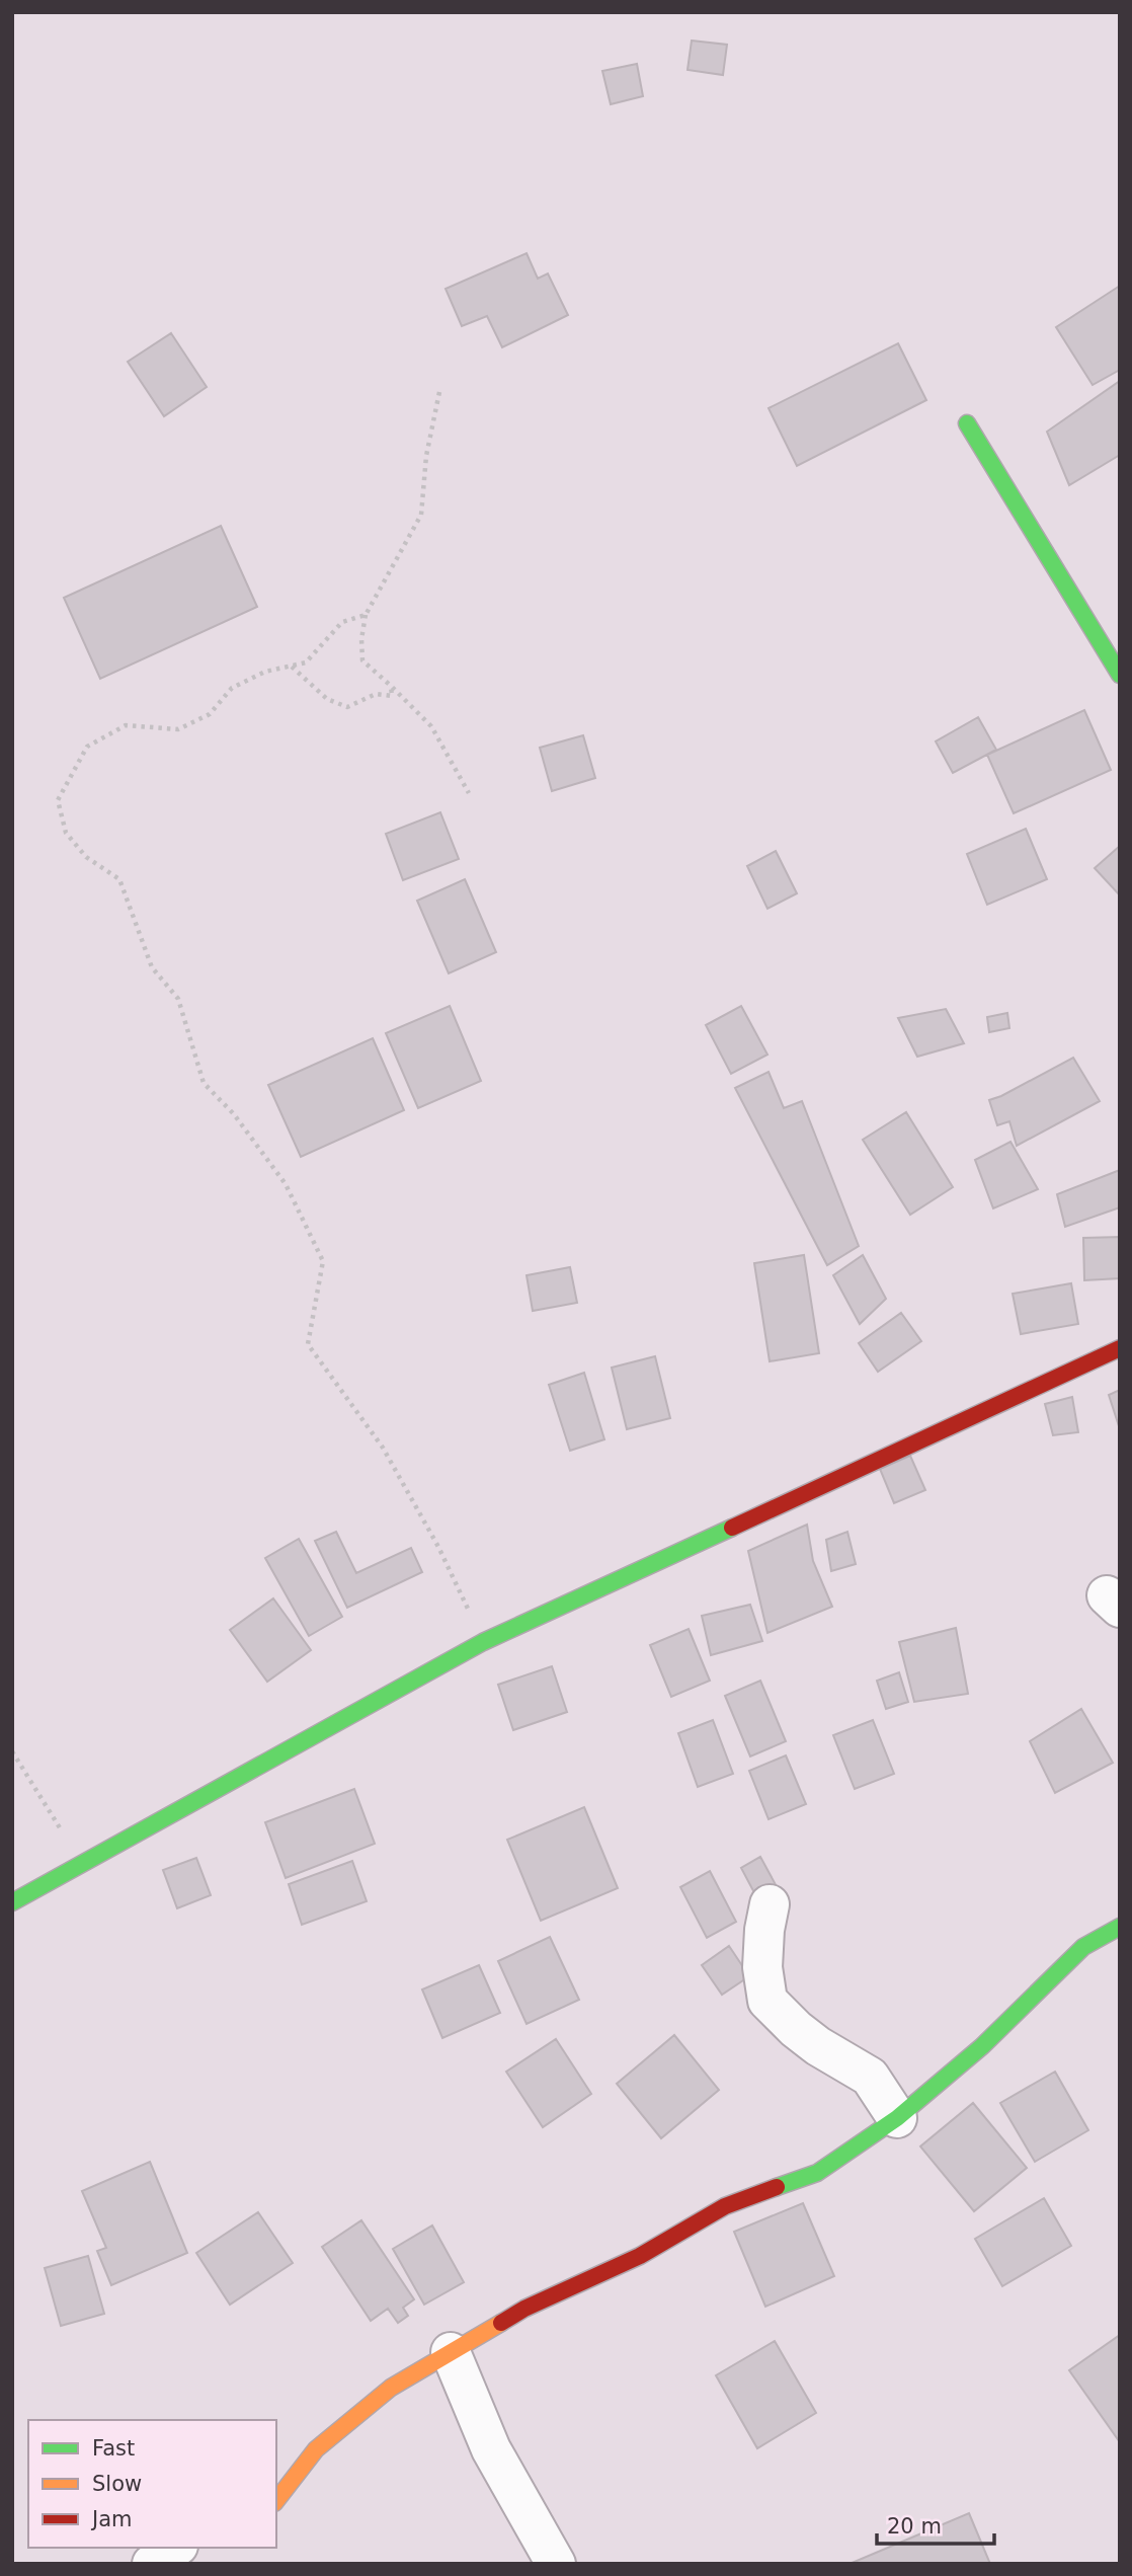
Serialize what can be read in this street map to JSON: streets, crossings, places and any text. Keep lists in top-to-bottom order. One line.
{"legend":["Fast","Slow","Jam"],"scale_bar":"20 m"}
